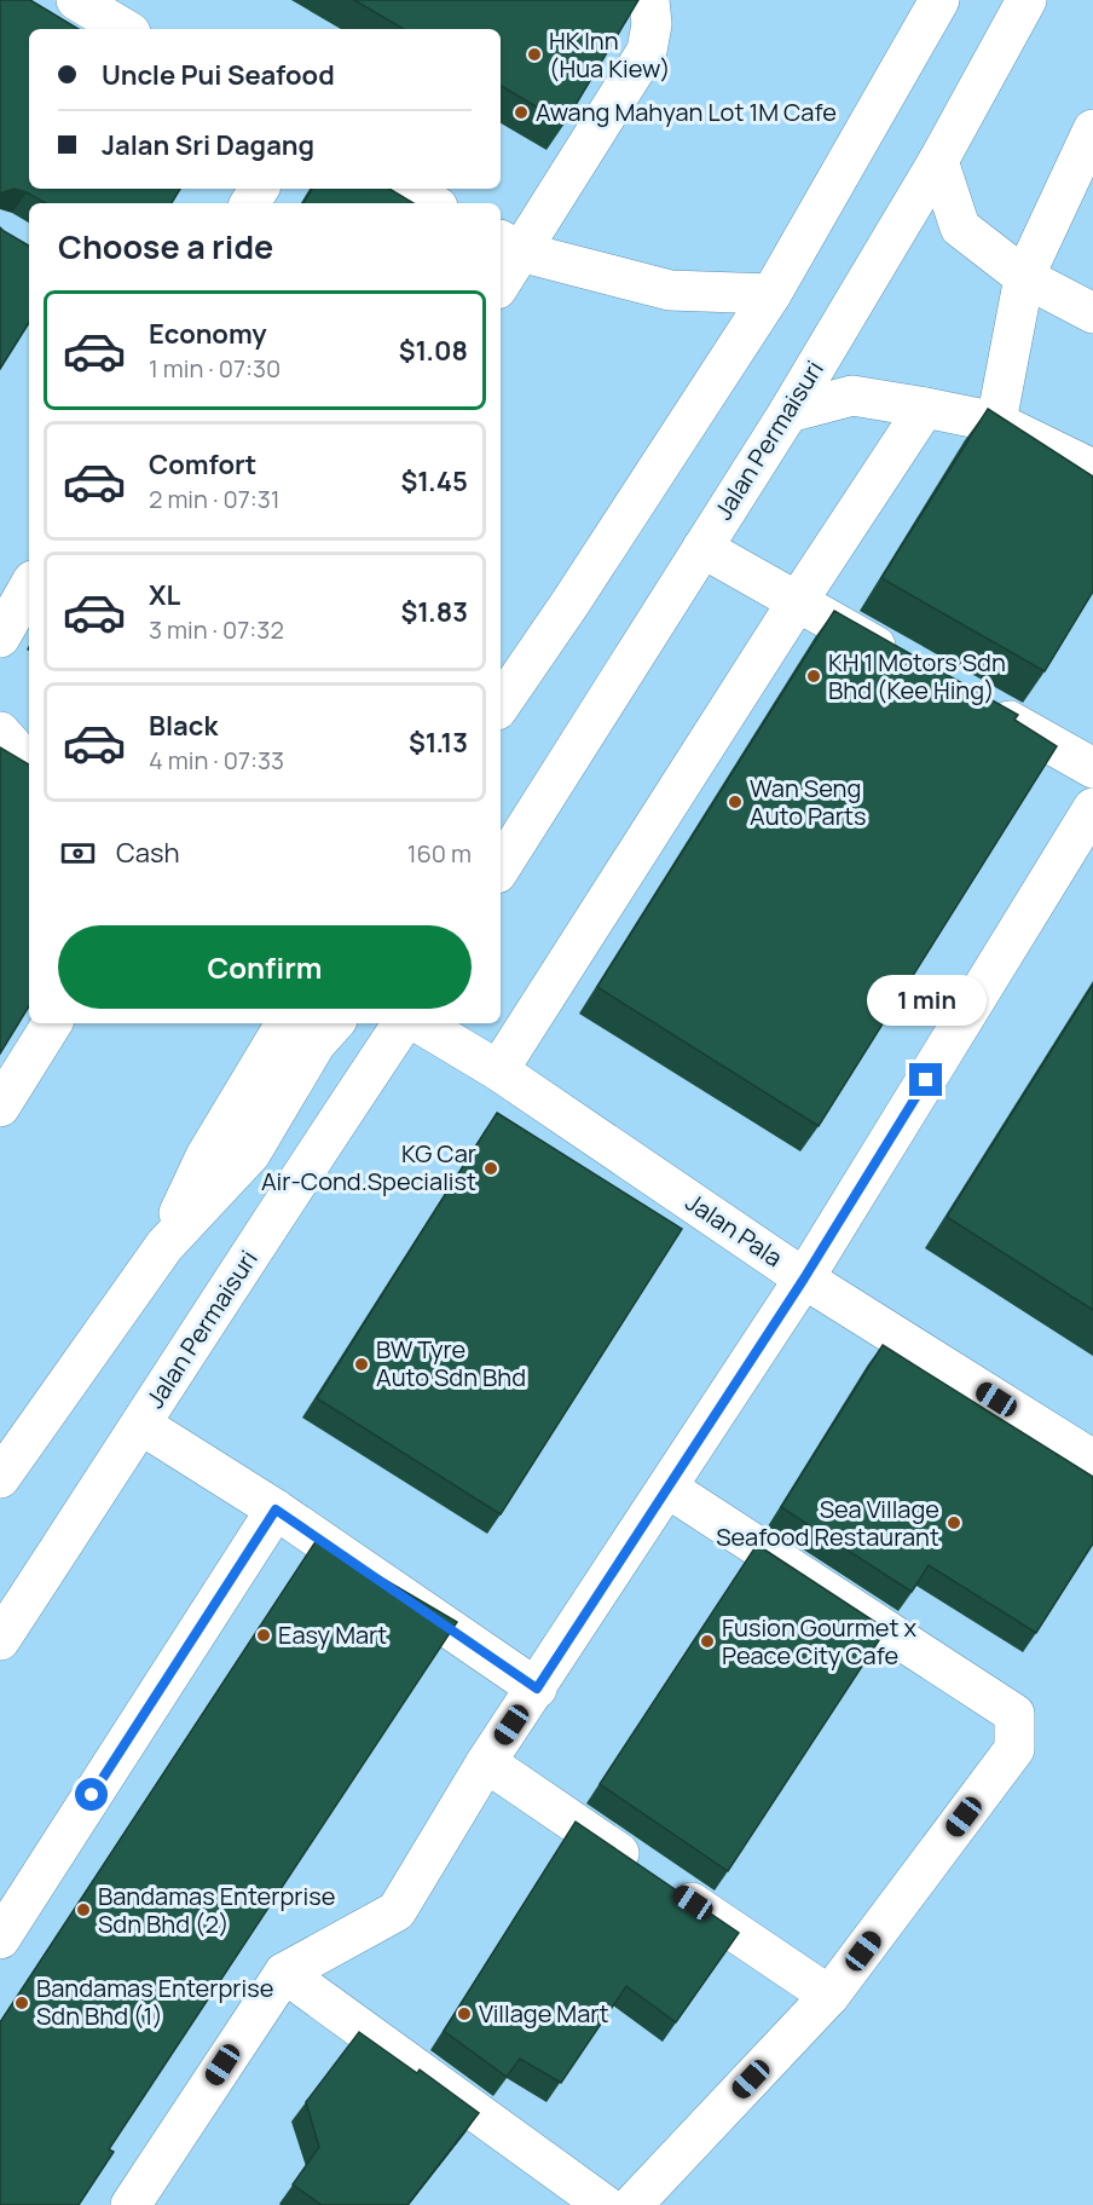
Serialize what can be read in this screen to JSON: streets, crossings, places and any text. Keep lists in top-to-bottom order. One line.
{"streets":{"street":["Jalan Permaisuri","Jalan Pala"]},"places":["HK Inn (Hua Kiew)","Awang Mahyan Lot 1M Cafe","KH 1 Motors Sdn Bhd (Kee Hing)","Wan Seng Auto Parts","KG Car Air-Cond.Specialist","BW Tyre Auto Sdn Bhd","Sea Village Seafood Restaurant","Easy Mart","Fusion Gourmet x Peace City Cafe","Bandamas Enterprise Sdn Bhd (2)","Bandamas Enterprise Sdn Bhd (1)","Village Mart"],"page":{"banner":["Uncle Pui Seafood","Jalan Sri Dagang"],"heading":"Choose a ride","list":[{"name":"Economy","note":"1 min · 07:30","value":"$1.08"},{"name":"Comfort","note":"2 min · 07:31","value":"$1.45"},{"name":"XL","note":"3 min · 07:32","value":"$1.83"},{"name":"Black","note":"4 min · 07:33","value":"$1.13"}],"pay":["Cash","160 m"],"buttons":"Confirm","bubble":"1 min"}}
